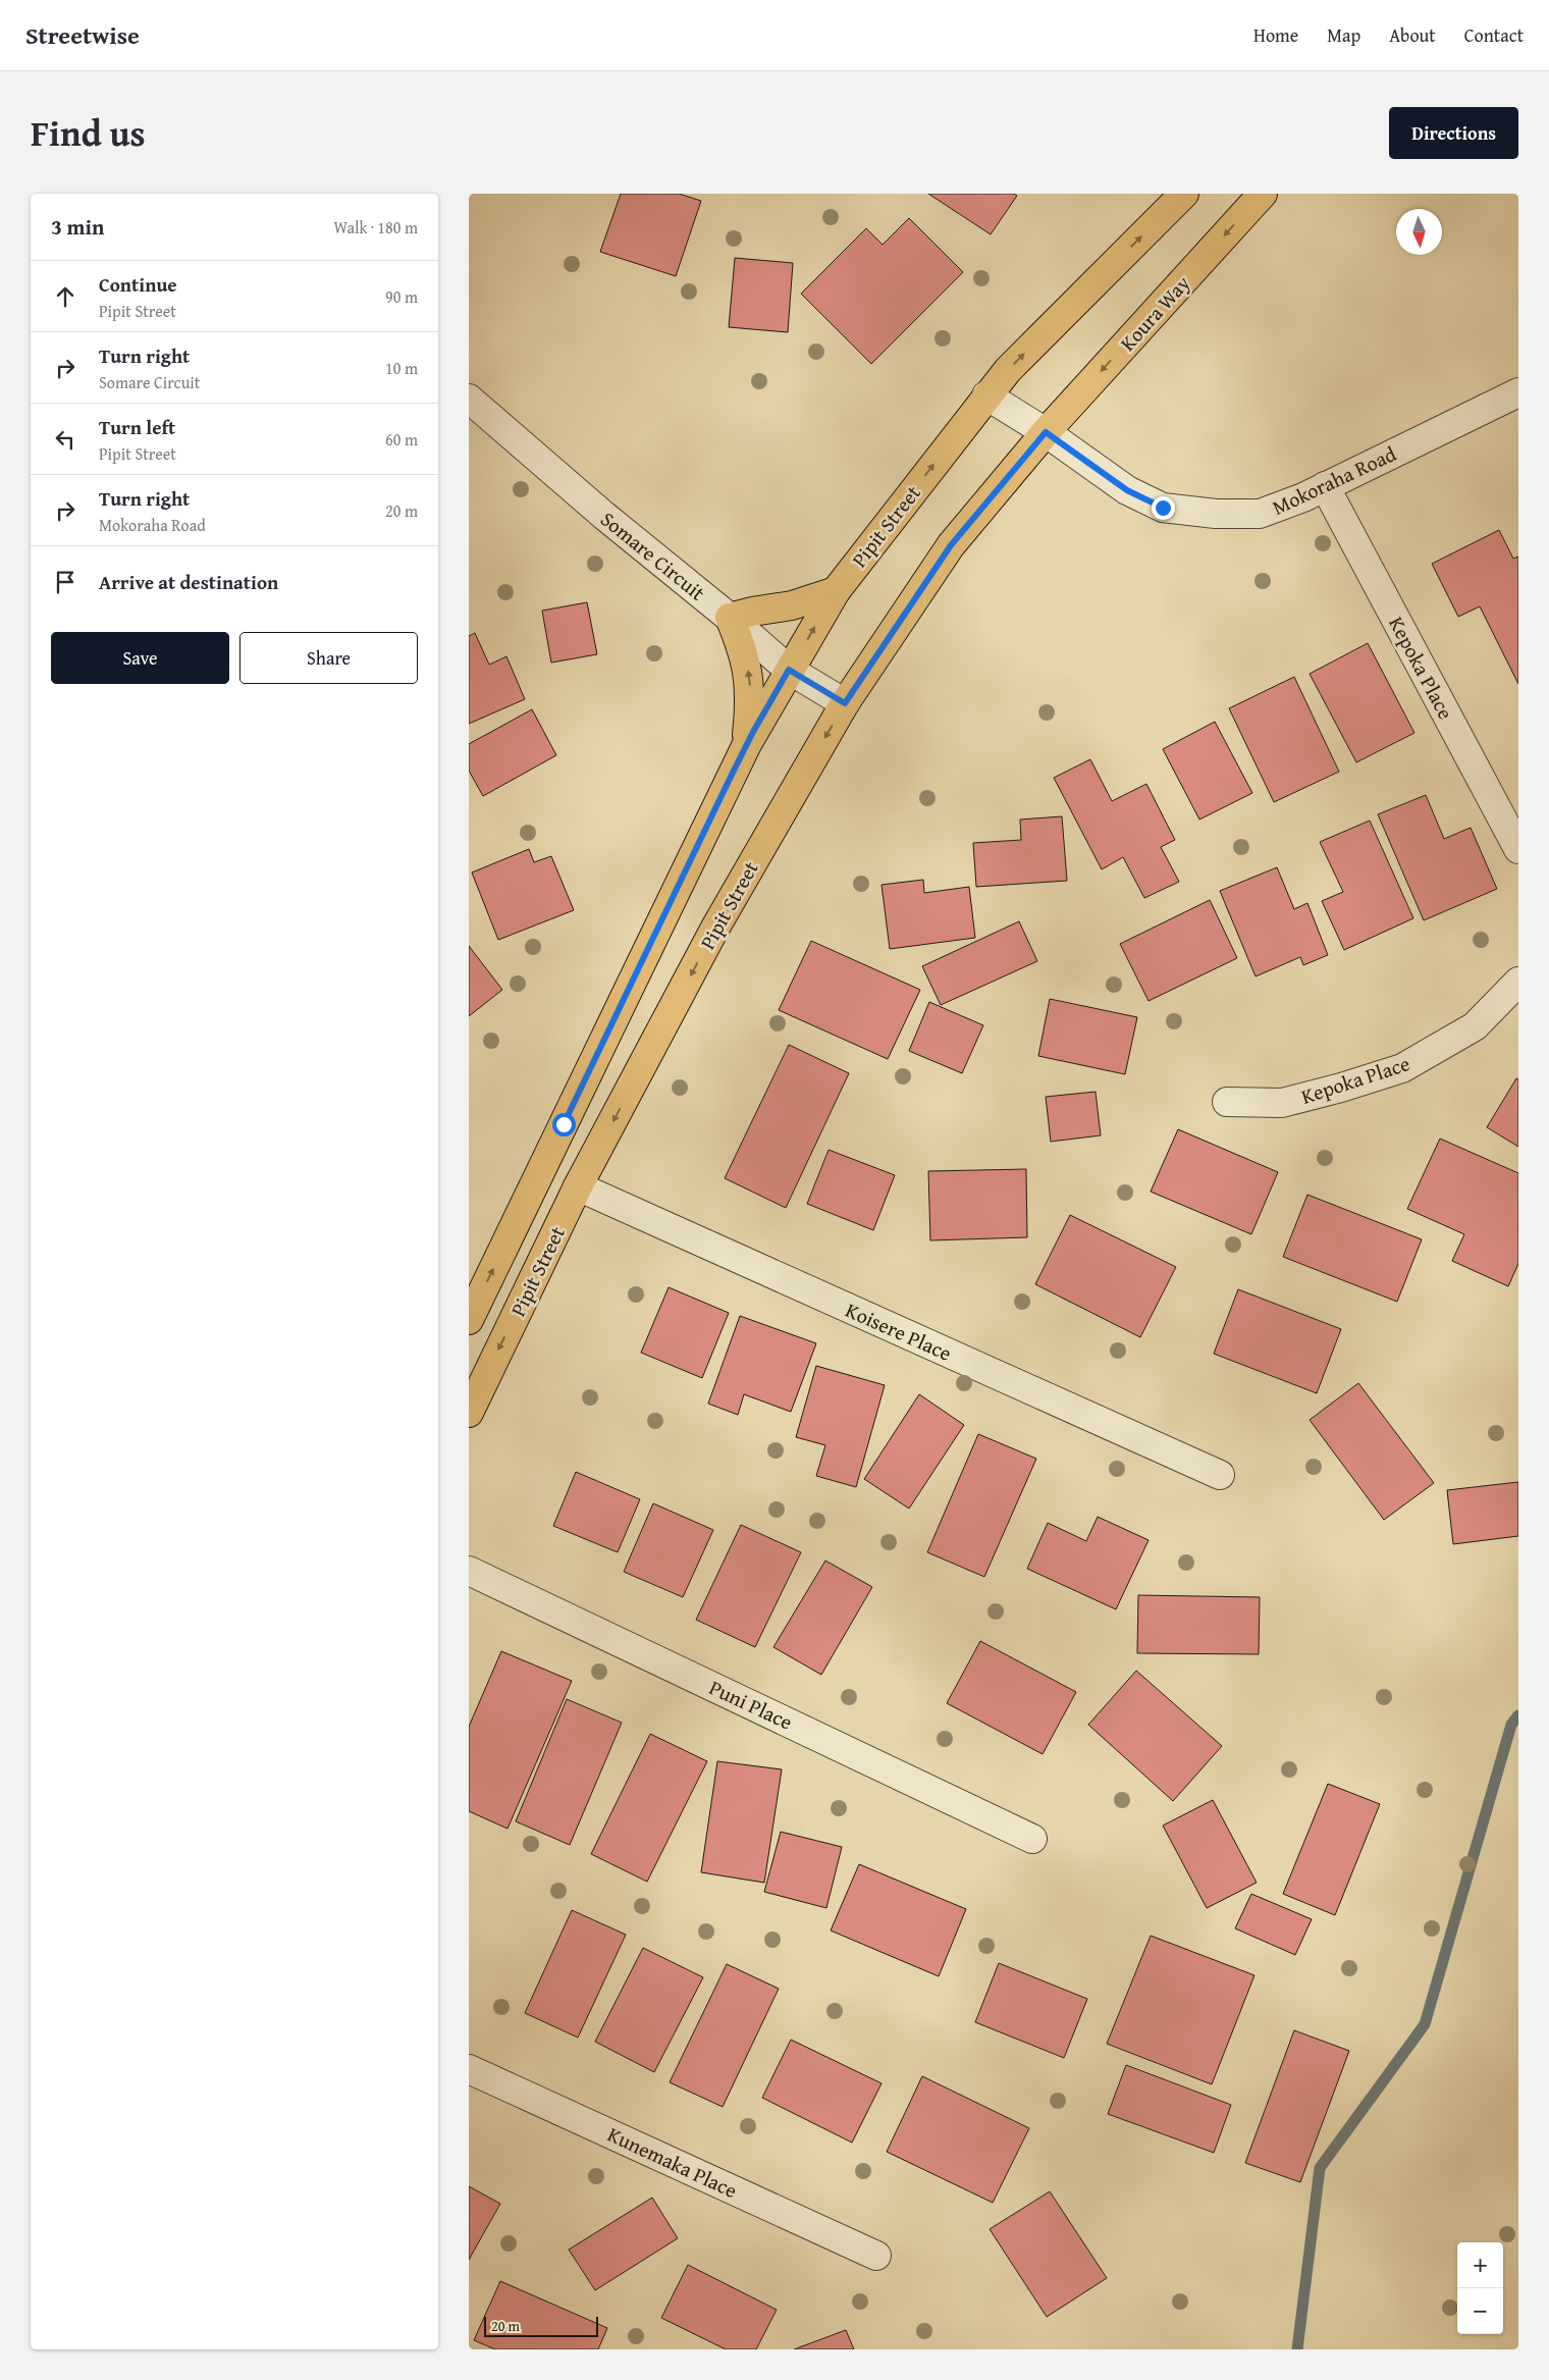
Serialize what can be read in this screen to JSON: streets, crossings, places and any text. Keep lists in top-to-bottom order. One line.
{"streets":{"main road":["Koura Way","Pipit Street"],"street":["Mokoraha Road","Somare Circuit","Kepoka Place","Koisere Place","Puni Place","Kunemaka Place"]},"crossings":[["Koura Way","Mokoraha Road"],["Koura Way","Pipit Street"],["Mokoraha Road","Pipit Street"],["Mokoraha Road","Kepoka Place"],["Pipit Street","Somare Circuit"],["Pipit Street","Koisere Place"]],"scale_bar":"20 m","north":"bottom","page":{"header":"Streetwise","nav":["Home","Map","About","Contact"],"title":"Find us","buttons":["Directions",["Save","Share"]],"heading":["3 min","Walk · 180 m"],"list":[["Continue","Pipit Street","90 m"],["Turn right","Somare Circuit","10 m"],["Turn left","Pipit Street","60 m"],["Turn right","Mokoraha Road","20 m"],"Arrive at destination"],"map_buttons":["+","−"],"scale":"20 m"}}
